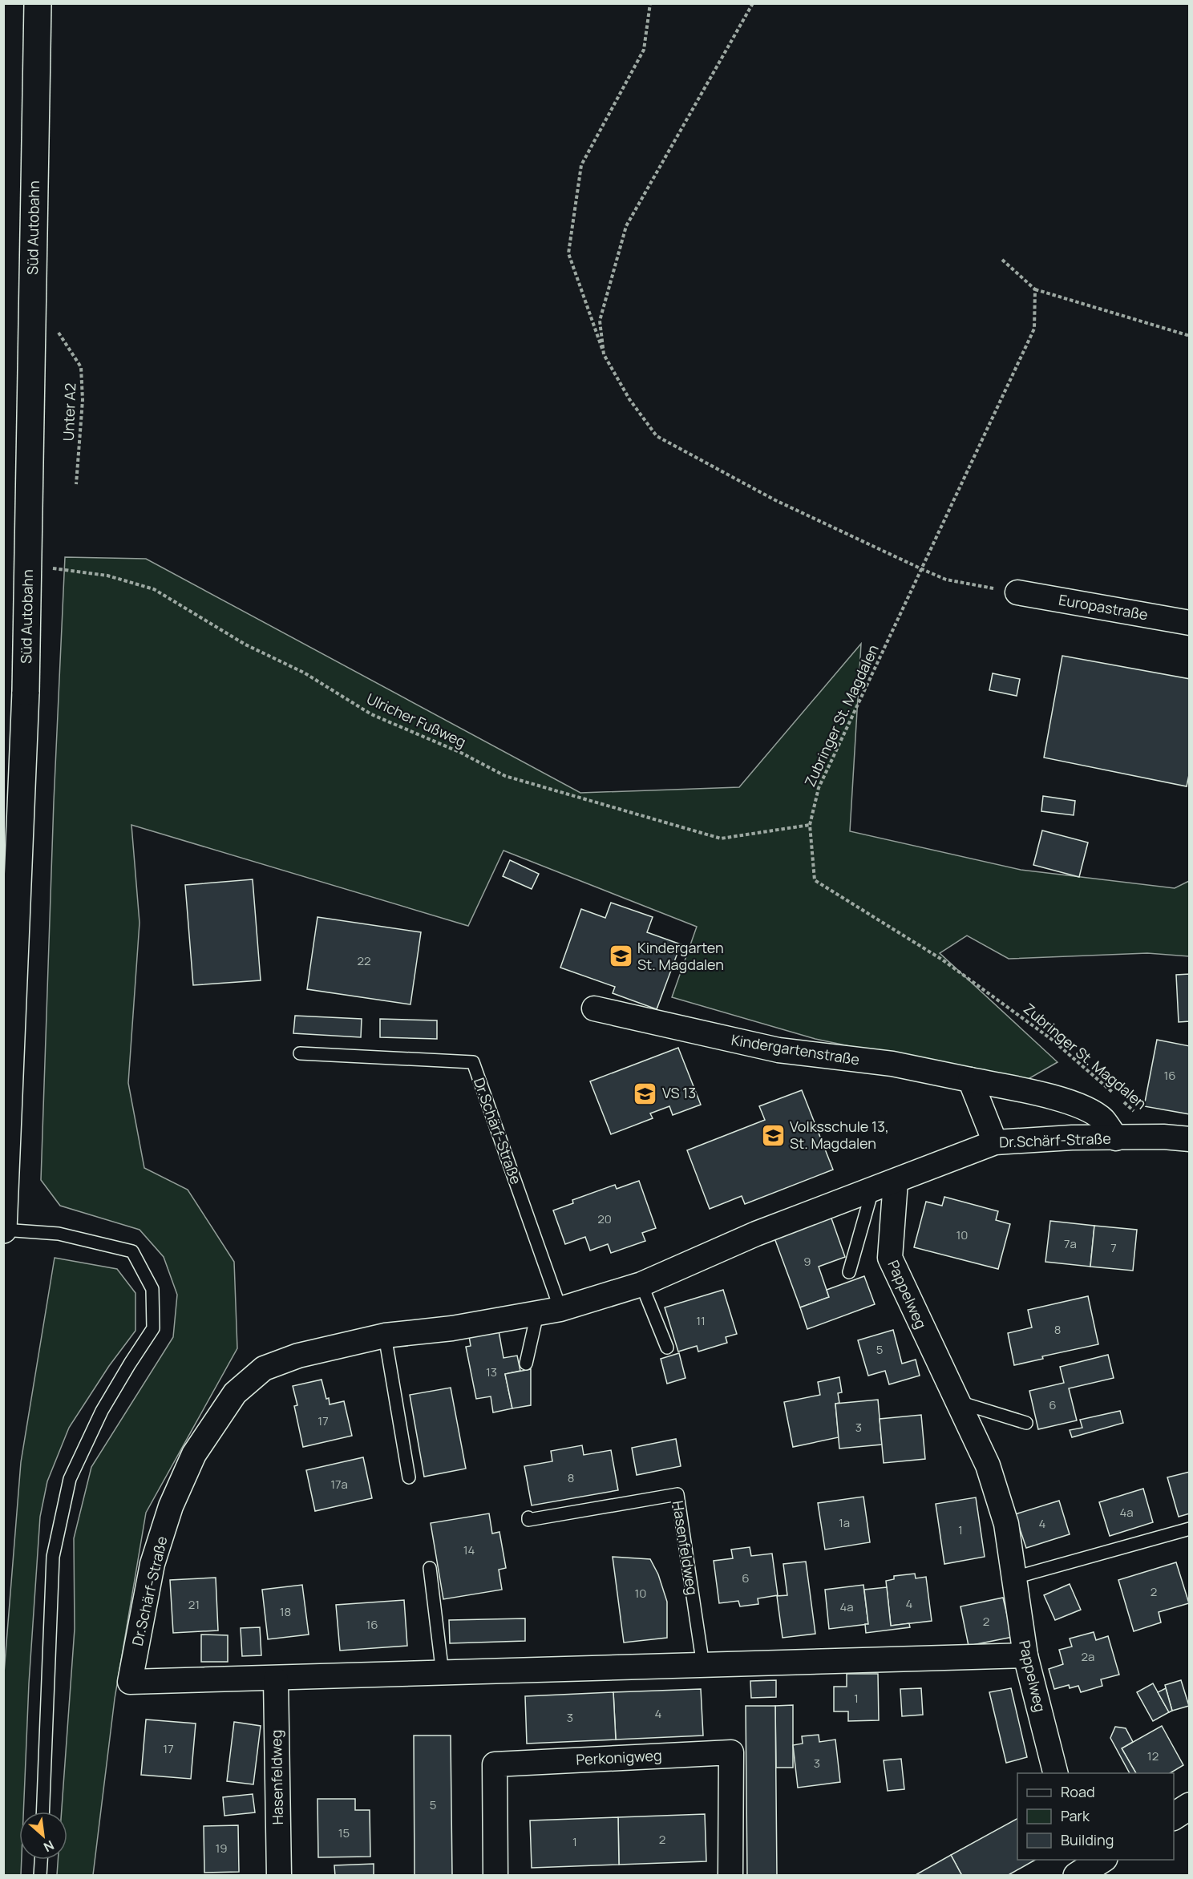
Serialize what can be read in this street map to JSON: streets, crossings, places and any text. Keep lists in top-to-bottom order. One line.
{"streets":{"main road":["Süd Autobahn"],"street":["Europastraße","Kindergartenstraße","Dr.Schärf-Straße","Pappelweg","Hasenfeldweg","Perkonigweg"],"path":["Unter A2","Zubringer St. Magdalen","Ulricher Fußweg"]},"crossings":[["Zubringer St. Magdalen","Ulricher Fußweg"],["Zubringer St. Magdalen","Dr.Schärf-Straße"],["Kindergartenstraße","Dr.Schärf-Straße"],["Dr.Schärf-Straße","Pappelweg"],["Dr.Schärf-Straße","Hasenfeldweg"]],"places":{"school or university":["Kindergarten St. Magdalen","VS 13","Volksschule 13, St. Magdalen"]},"house_numbers":["22","16","20","10","7a","7","9","11","8","5","13","6","17","3","8","17a","4a","1a","4","1","14","6","2","10","4","21","4a","18","2","16","2a","1","4","3","17","12","3","5","15","2","1","19"],"legend":["Road","Park","Building"],"north":"bottom right"}
